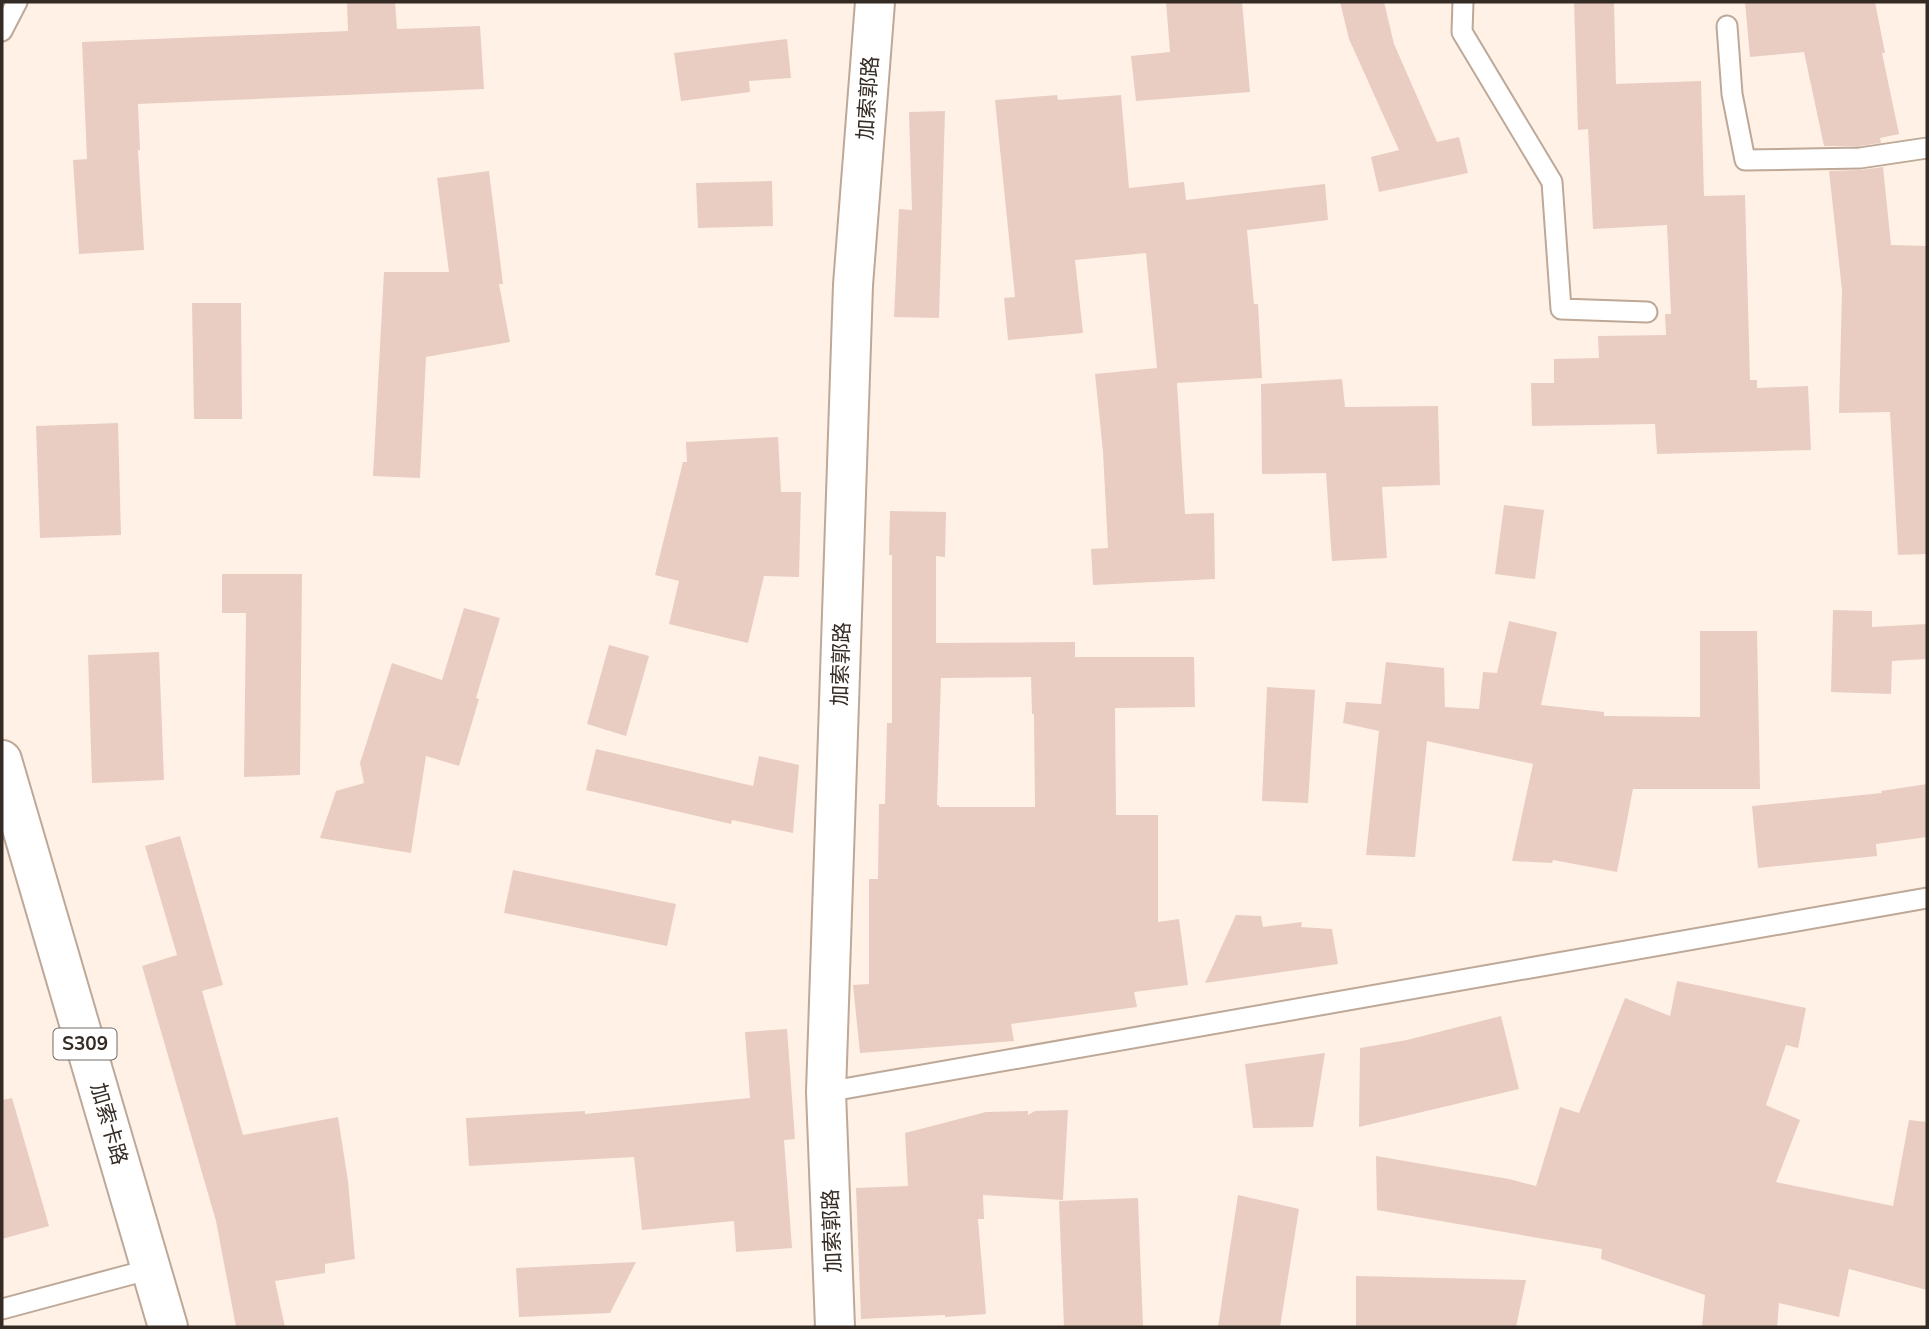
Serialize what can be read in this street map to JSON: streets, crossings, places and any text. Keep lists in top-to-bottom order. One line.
{"streets":{"street":["加索郭路","S309","加索卡路"]}}
